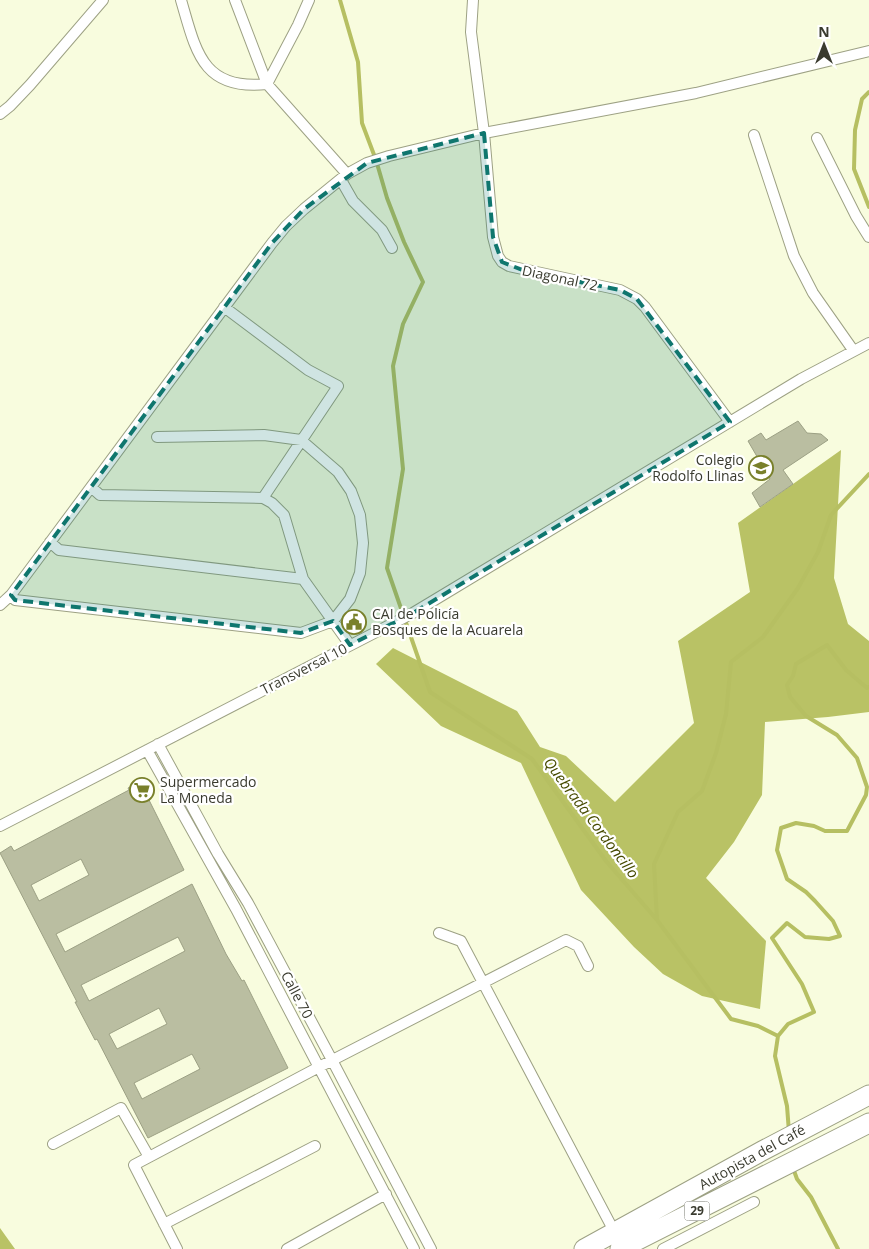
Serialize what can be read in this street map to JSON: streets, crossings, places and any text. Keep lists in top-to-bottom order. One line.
{"streets":{"highway":["Autopista del Café","29"],"street":["Diagonal 72","Transversal 10","Calle 70"]},"crossings":[["Diagonal 72","Transversal 10"],["Transversal 10","Calle 70"]],"water":["Quebrada Cordoncillo"],"places":{"school or university":["Colegio Rodolfo Llinas"],"public building":["CAI de Policía Bosques de la Acuarela"],"supermarket":["Supermercado La Moneda"]},"north":"top"}
